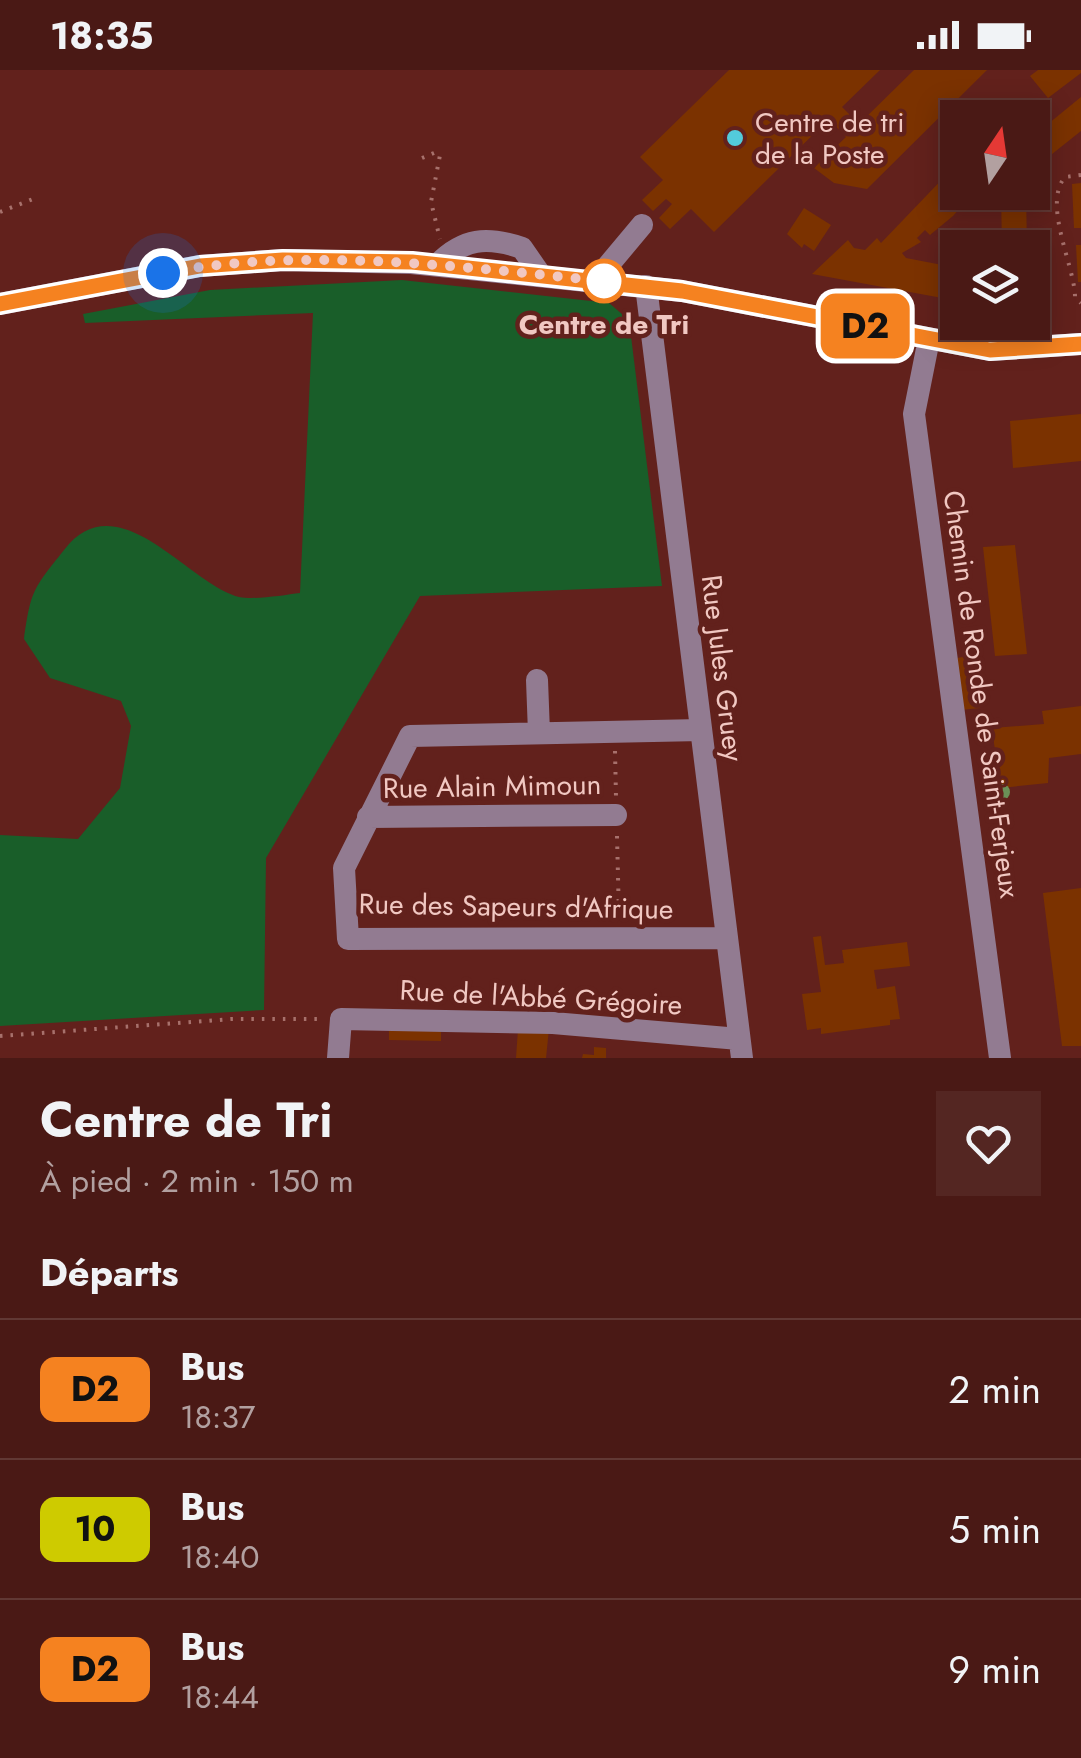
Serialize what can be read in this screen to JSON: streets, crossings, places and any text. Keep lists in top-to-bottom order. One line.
{"streets":{"street":["Rue Jules Gruey","Chemin de Ronde de Saint-Ferjeux","Rue Alain Mimoun","Rue des Sapeurs d'Afrique","Rue de l'Abbé Grégoire"]},"crossings":[["Rue Jules Gruey","Rue des Sapeurs d'Afrique"],["Rue Jules Gruey","Rue de l'Abbé Grégoire"],["Rue Alain Mimoun","Rue des Sapeurs d'Afrique"]],"places":["Centre de tri de la Poste","Centre de Tri"],"lines":["bus line D2"],"north":"top","page":{"status":"18:35","on_map":"D2","heading":[["Centre de Tri","À pied · 2 min · 150 m"],"Départs"],"list":[{"mark":"D2","name":"Bus","note":"18:37","value":"2 min"},{"mark":"10","name":"Bus","note":"18:40","value":"5 min"},{"mark":"D2","name":"Bus","note":"18:44","value":"9 min"}]}}
